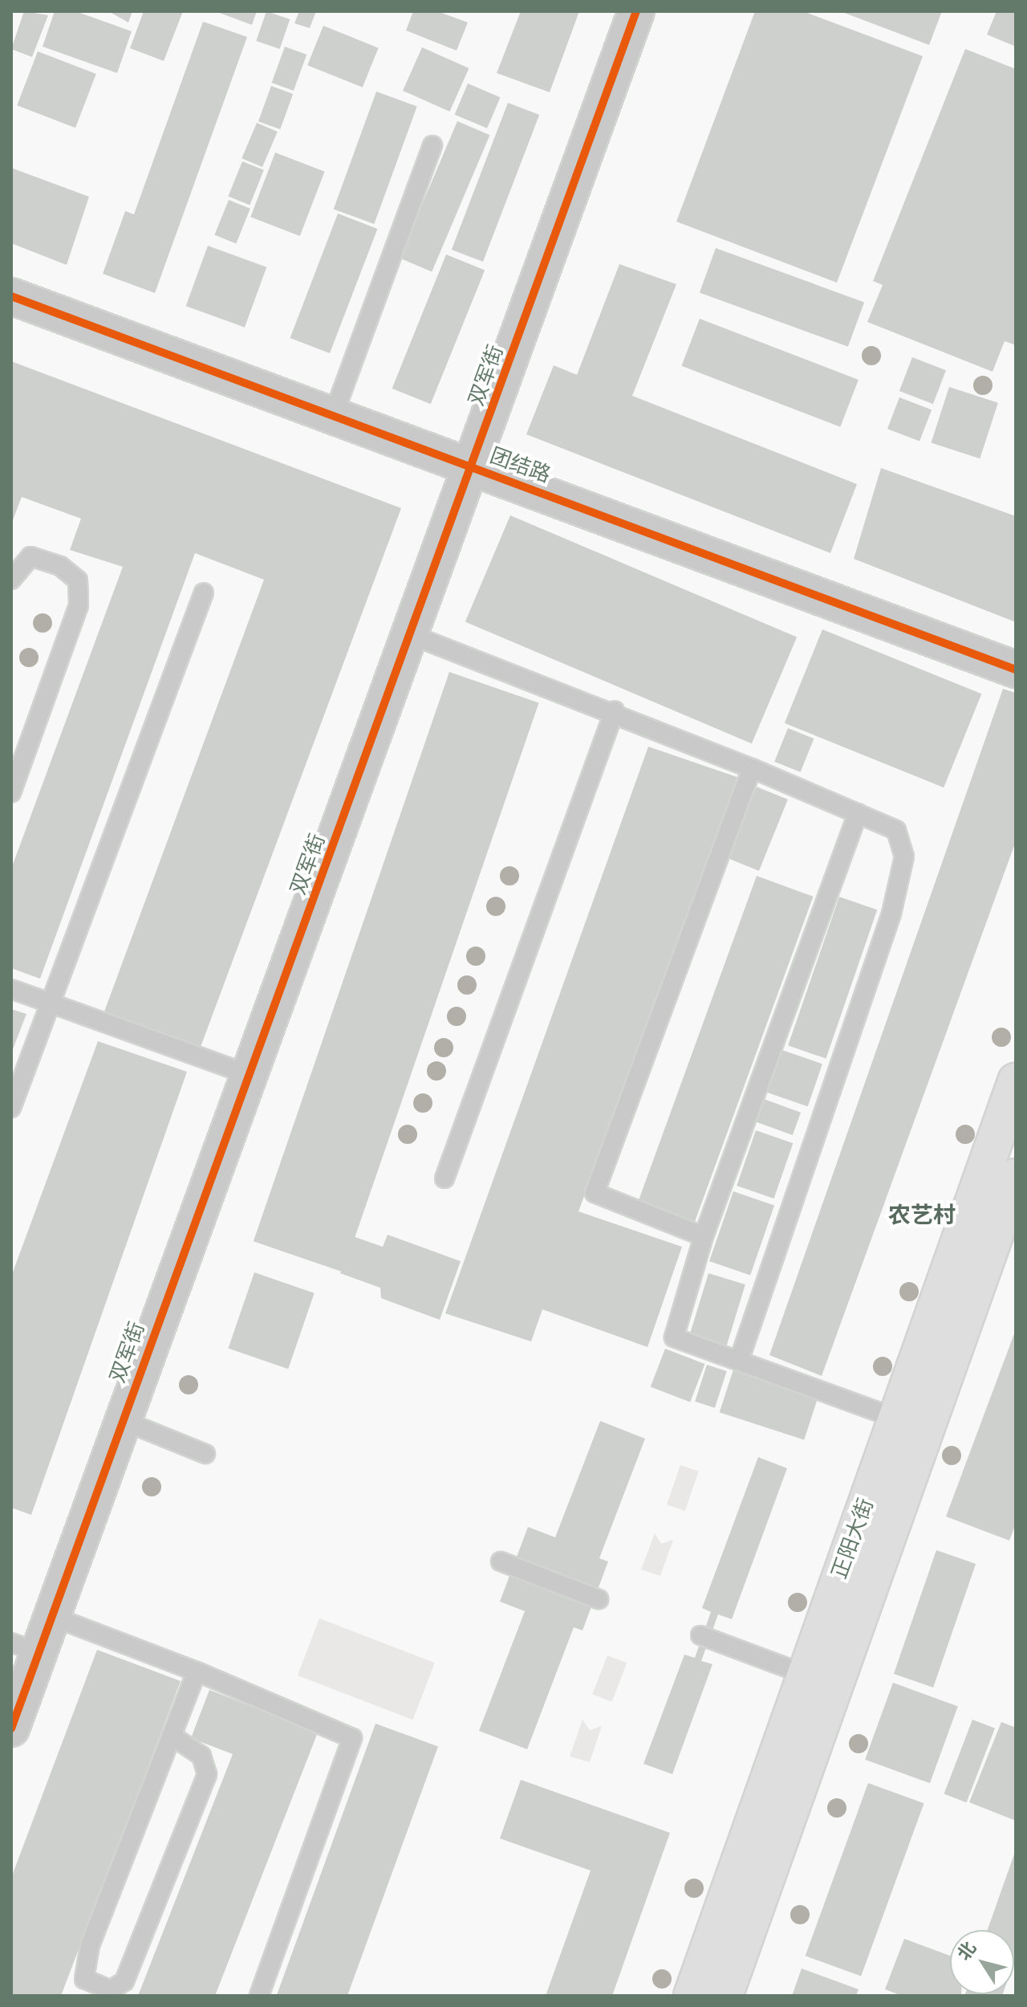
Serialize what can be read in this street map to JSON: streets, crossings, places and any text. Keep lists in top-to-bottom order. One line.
{"streets":{"main road":["正阳大街"],"street":["双军街","团结路"]},"crossings":[["双军街","团结路"]],"districts":["农艺村"],"north":"top left"}
